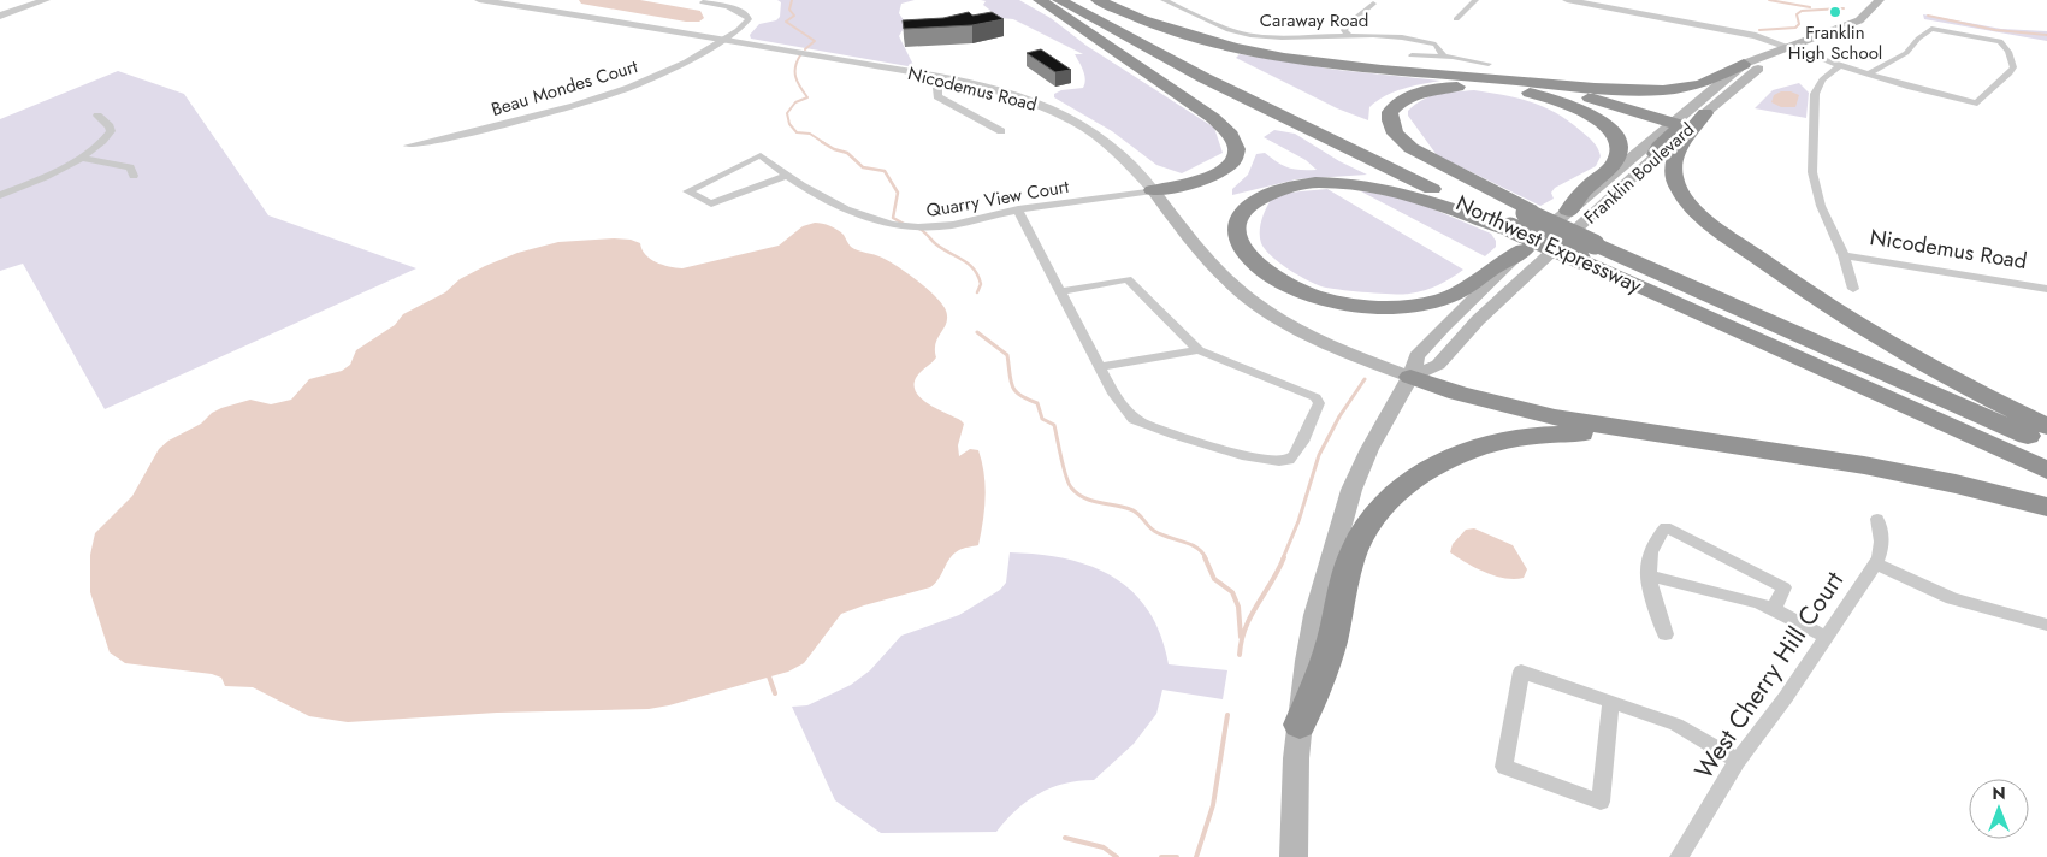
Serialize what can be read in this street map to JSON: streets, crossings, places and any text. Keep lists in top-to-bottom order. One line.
{"streets":{"highway":["Northwest Expressway"],"main road":["Nicodemus Road","Franklin Boulevard"],"street":["Caraway Road","Beau Mondes Court","Quarry View Court","West Cherry Hill Court"]},"crossings":[["Beau Mondes Court","Nicodemus Road"],["Nicodemus Road","Franklin Boulevard"],["Nicodemus Road","Quarry View Court"]],"places":["Franklin High School"],"north":"top"}
